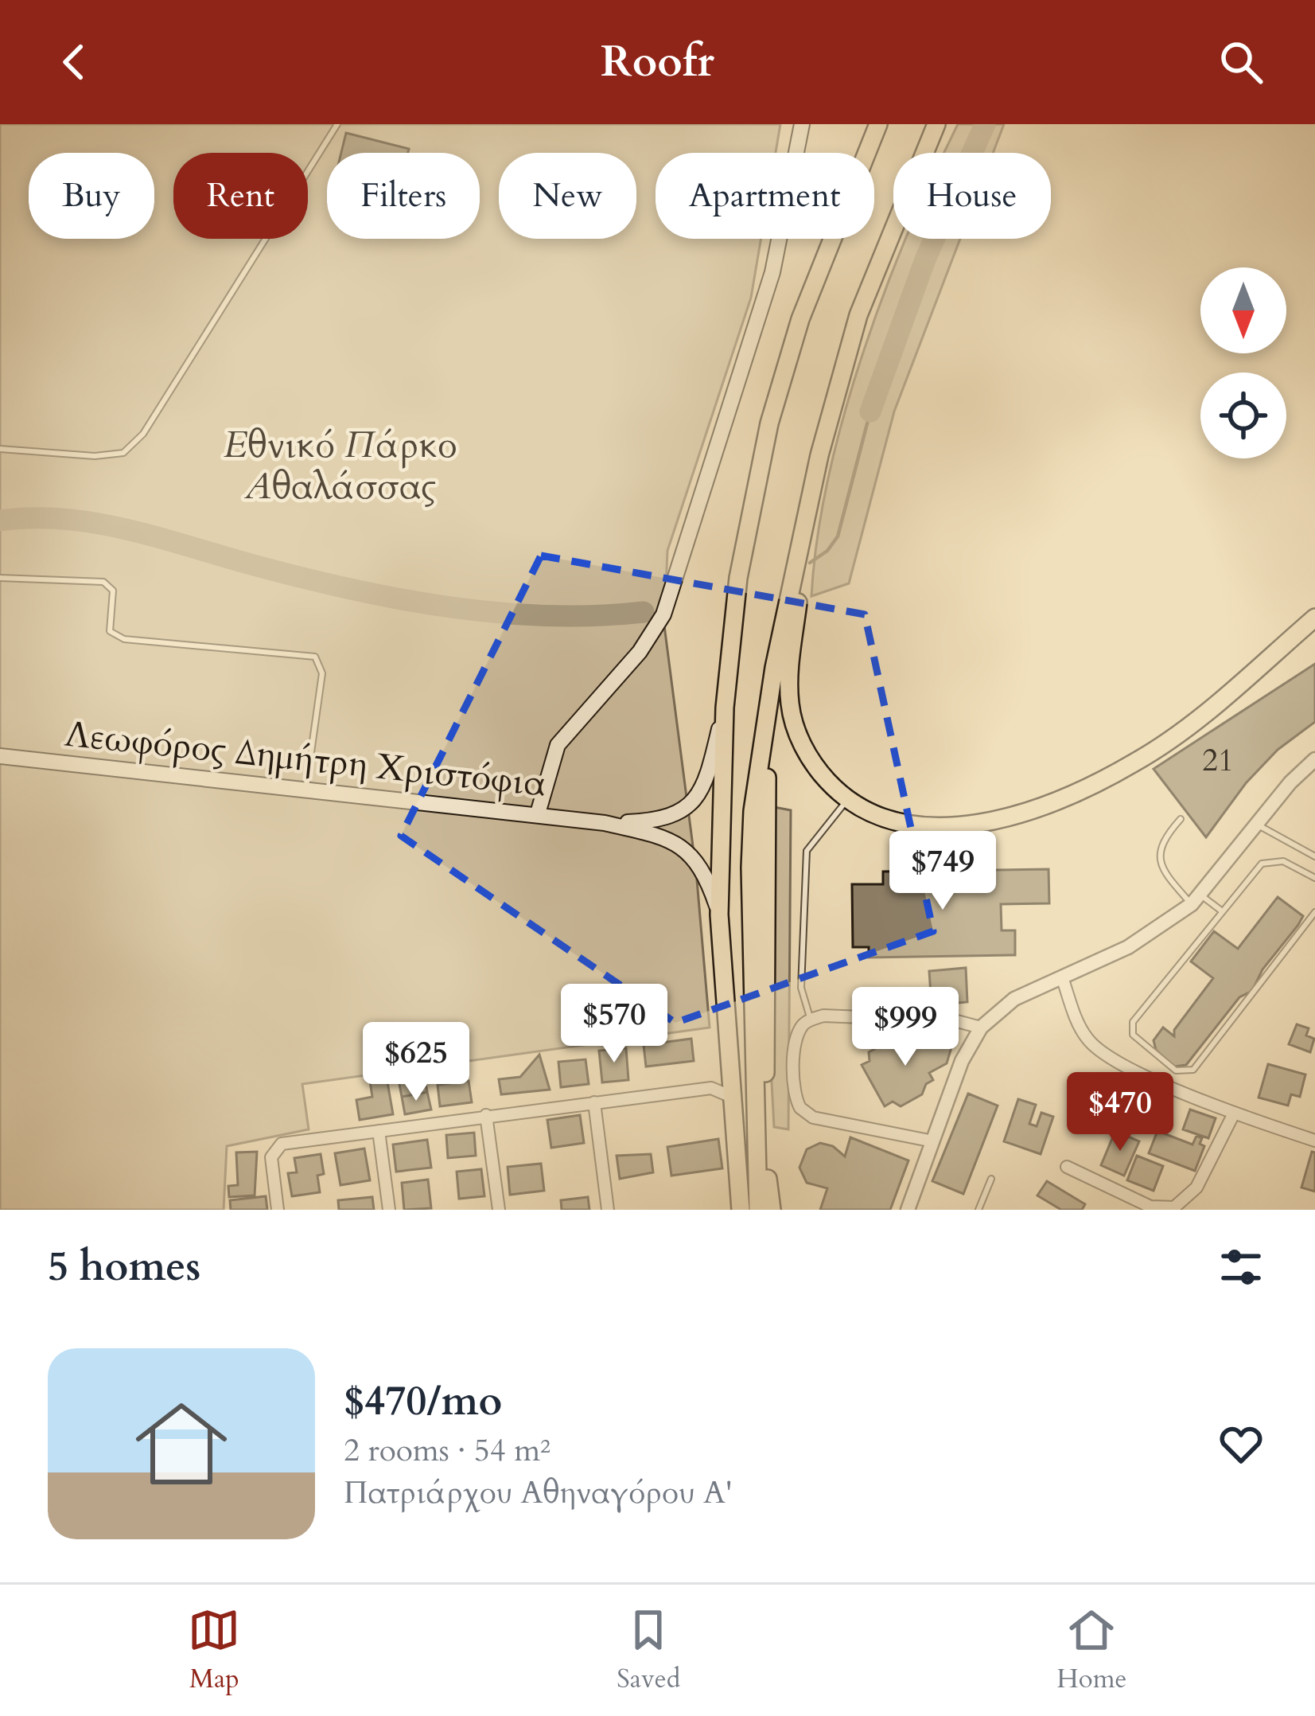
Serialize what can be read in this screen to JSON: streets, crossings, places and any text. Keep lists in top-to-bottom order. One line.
{"streets":{"main road":["Λεωφόρος Δημήτρη Χριστόφια"]},"parks":["Εθνικό Πάρκο Αθαλάσσας"],"house_numbers":["21"],"north":"bottom","page":{"header":"Roofr","chip":["Buy","Rent","Filters","New","Apartment","House"],"price":["$749","$570","$999","$625","$470"],"heading":"5 homes","list":[{"name":"$470/mo","note":"2 rooms · 54 m² · Πατριάρχου Αθηναγόρου Α'"}],"tabs":["Map","Saved","Home"]}}
